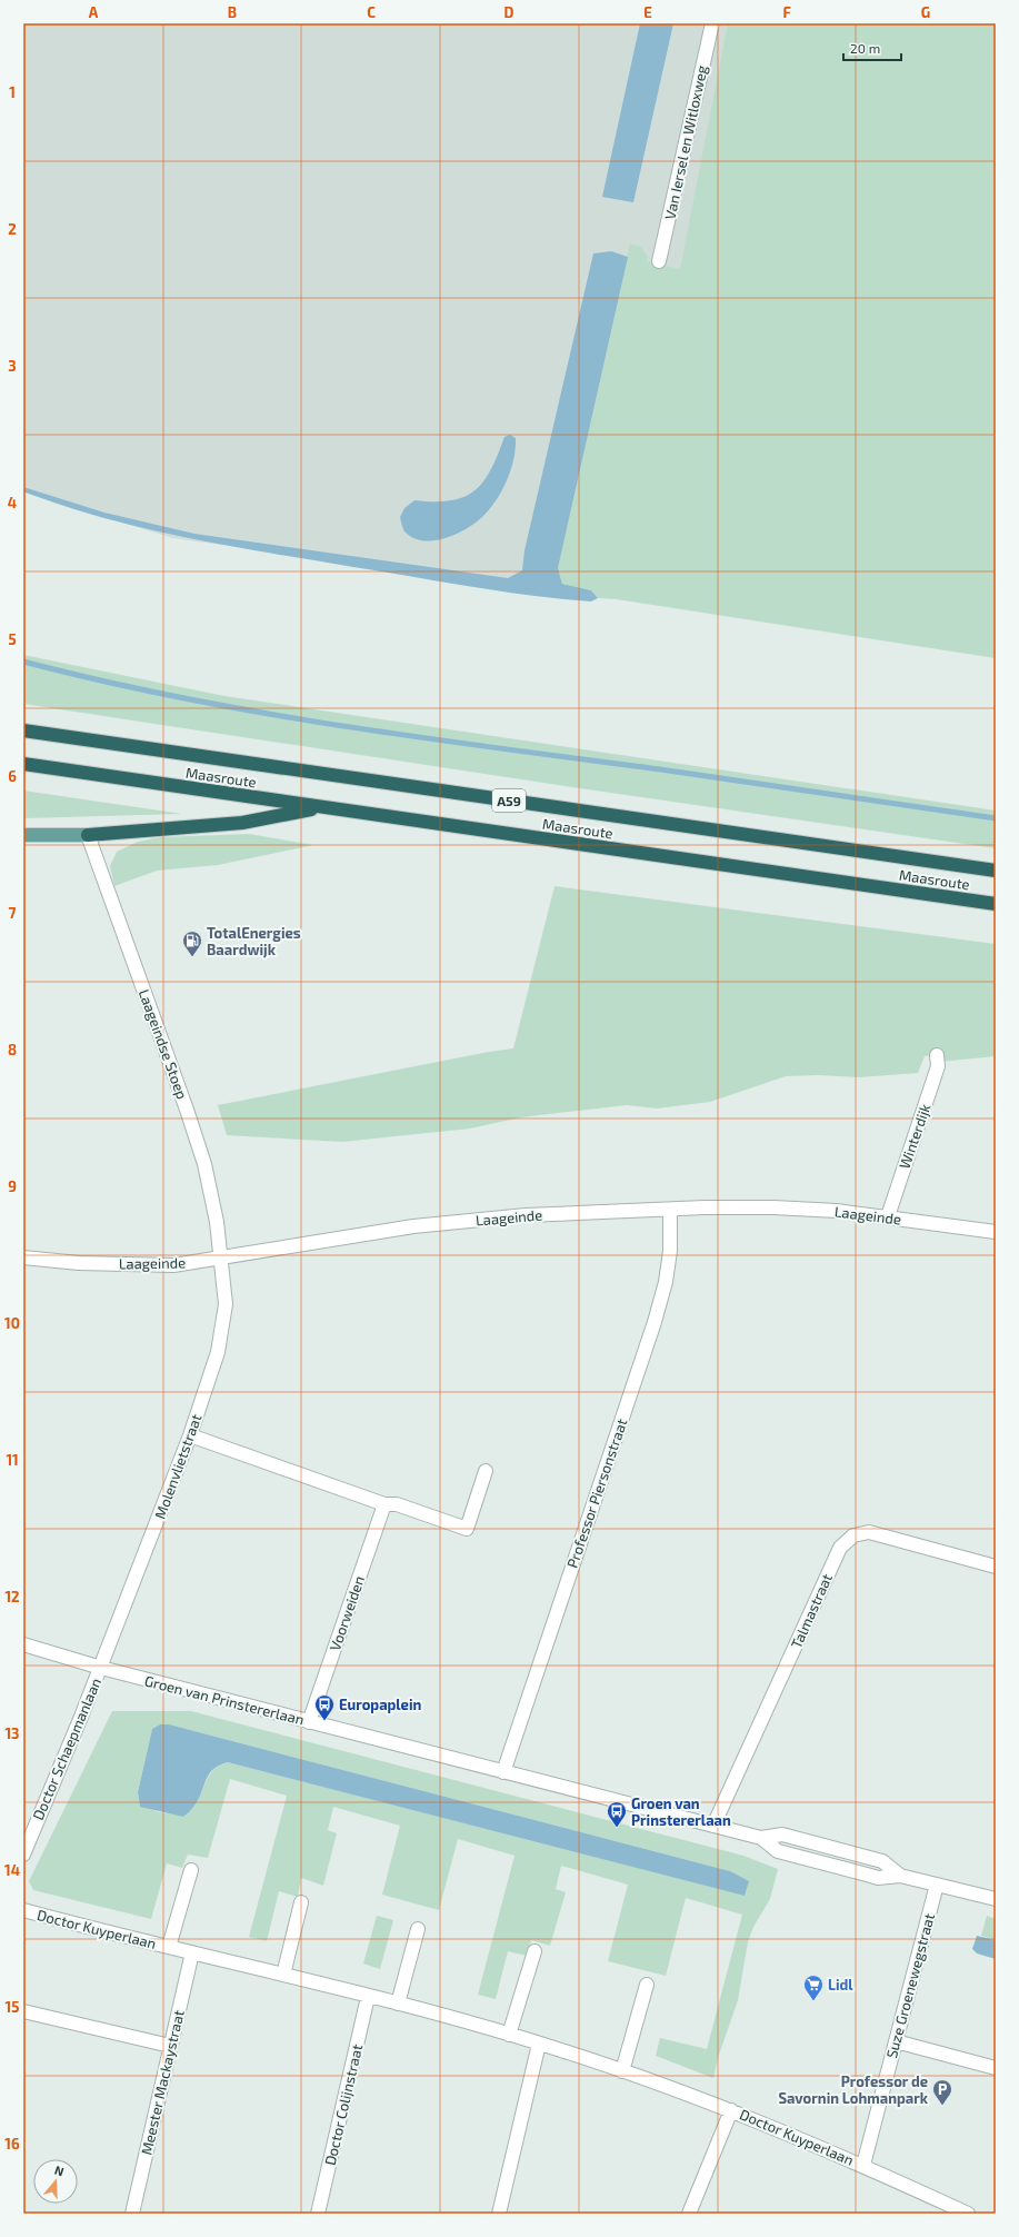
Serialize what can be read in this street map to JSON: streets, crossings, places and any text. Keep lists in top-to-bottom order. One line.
{"streets":{"highway":["Maasroute","A59"],"street":["Van Iersel en Witloxweg","Laageindse Stoep","Winterdijk","Laageinde","Molenvlietstraat","Professor Piersonstraat","Talmastraat","Voorweiden","Groen van Prinstererlaan","Doctor Schaepmanlaan","Doctor Kuyperlaan","Suze Groenewegstraat","Meester Mackaystraat","Doctor Colijnstraat"]},"crossings":[["Maasroute","A59"],["A59","Laageindse Stoep"],["Laageindse Stoep","Laageinde"],["Laageindse Stoep","Molenvlietstraat"],["Winterdijk","Laageinde"],["Laageinde","Molenvlietstraat"],["Laageinde","Professor Piersonstraat"],["Molenvlietstraat","Groen van Prinstererlaan"],["Molenvlietstraat","Doctor Schaepmanlaan"],["Professor Piersonstraat","Groen van Prinstererlaan"],["Talmastraat","Groen van Prinstererlaan"],["Voorweiden","Groen van Prinstererlaan"],["Groen van Prinstererlaan","Doctor Schaepmanlaan"],["Groen van Prinstererlaan","Suze Groenewegstraat"],["Doctor Kuyperlaan","Suze Groenewegstraat"],["Doctor Kuyperlaan","Meester Mackaystraat"],["Doctor Kuyperlaan","Doctor Colijnstraat"]],"places":{"fuel station":["TotalEnergies Baardwijk"],"bus stop":["Europaplein","Groen van Prinstererlaan"],"supermarket":["Lidl"],"parking":["Professor de Savornin Lohmanpark"]},"scale_bar":"20 m","north":"top","grid":{"columns":["A","B","C","D","E","F","G"],"rows":["1","2","3","4","5","6","7","8","9","10","11","12","13","14","15","16"]}}
